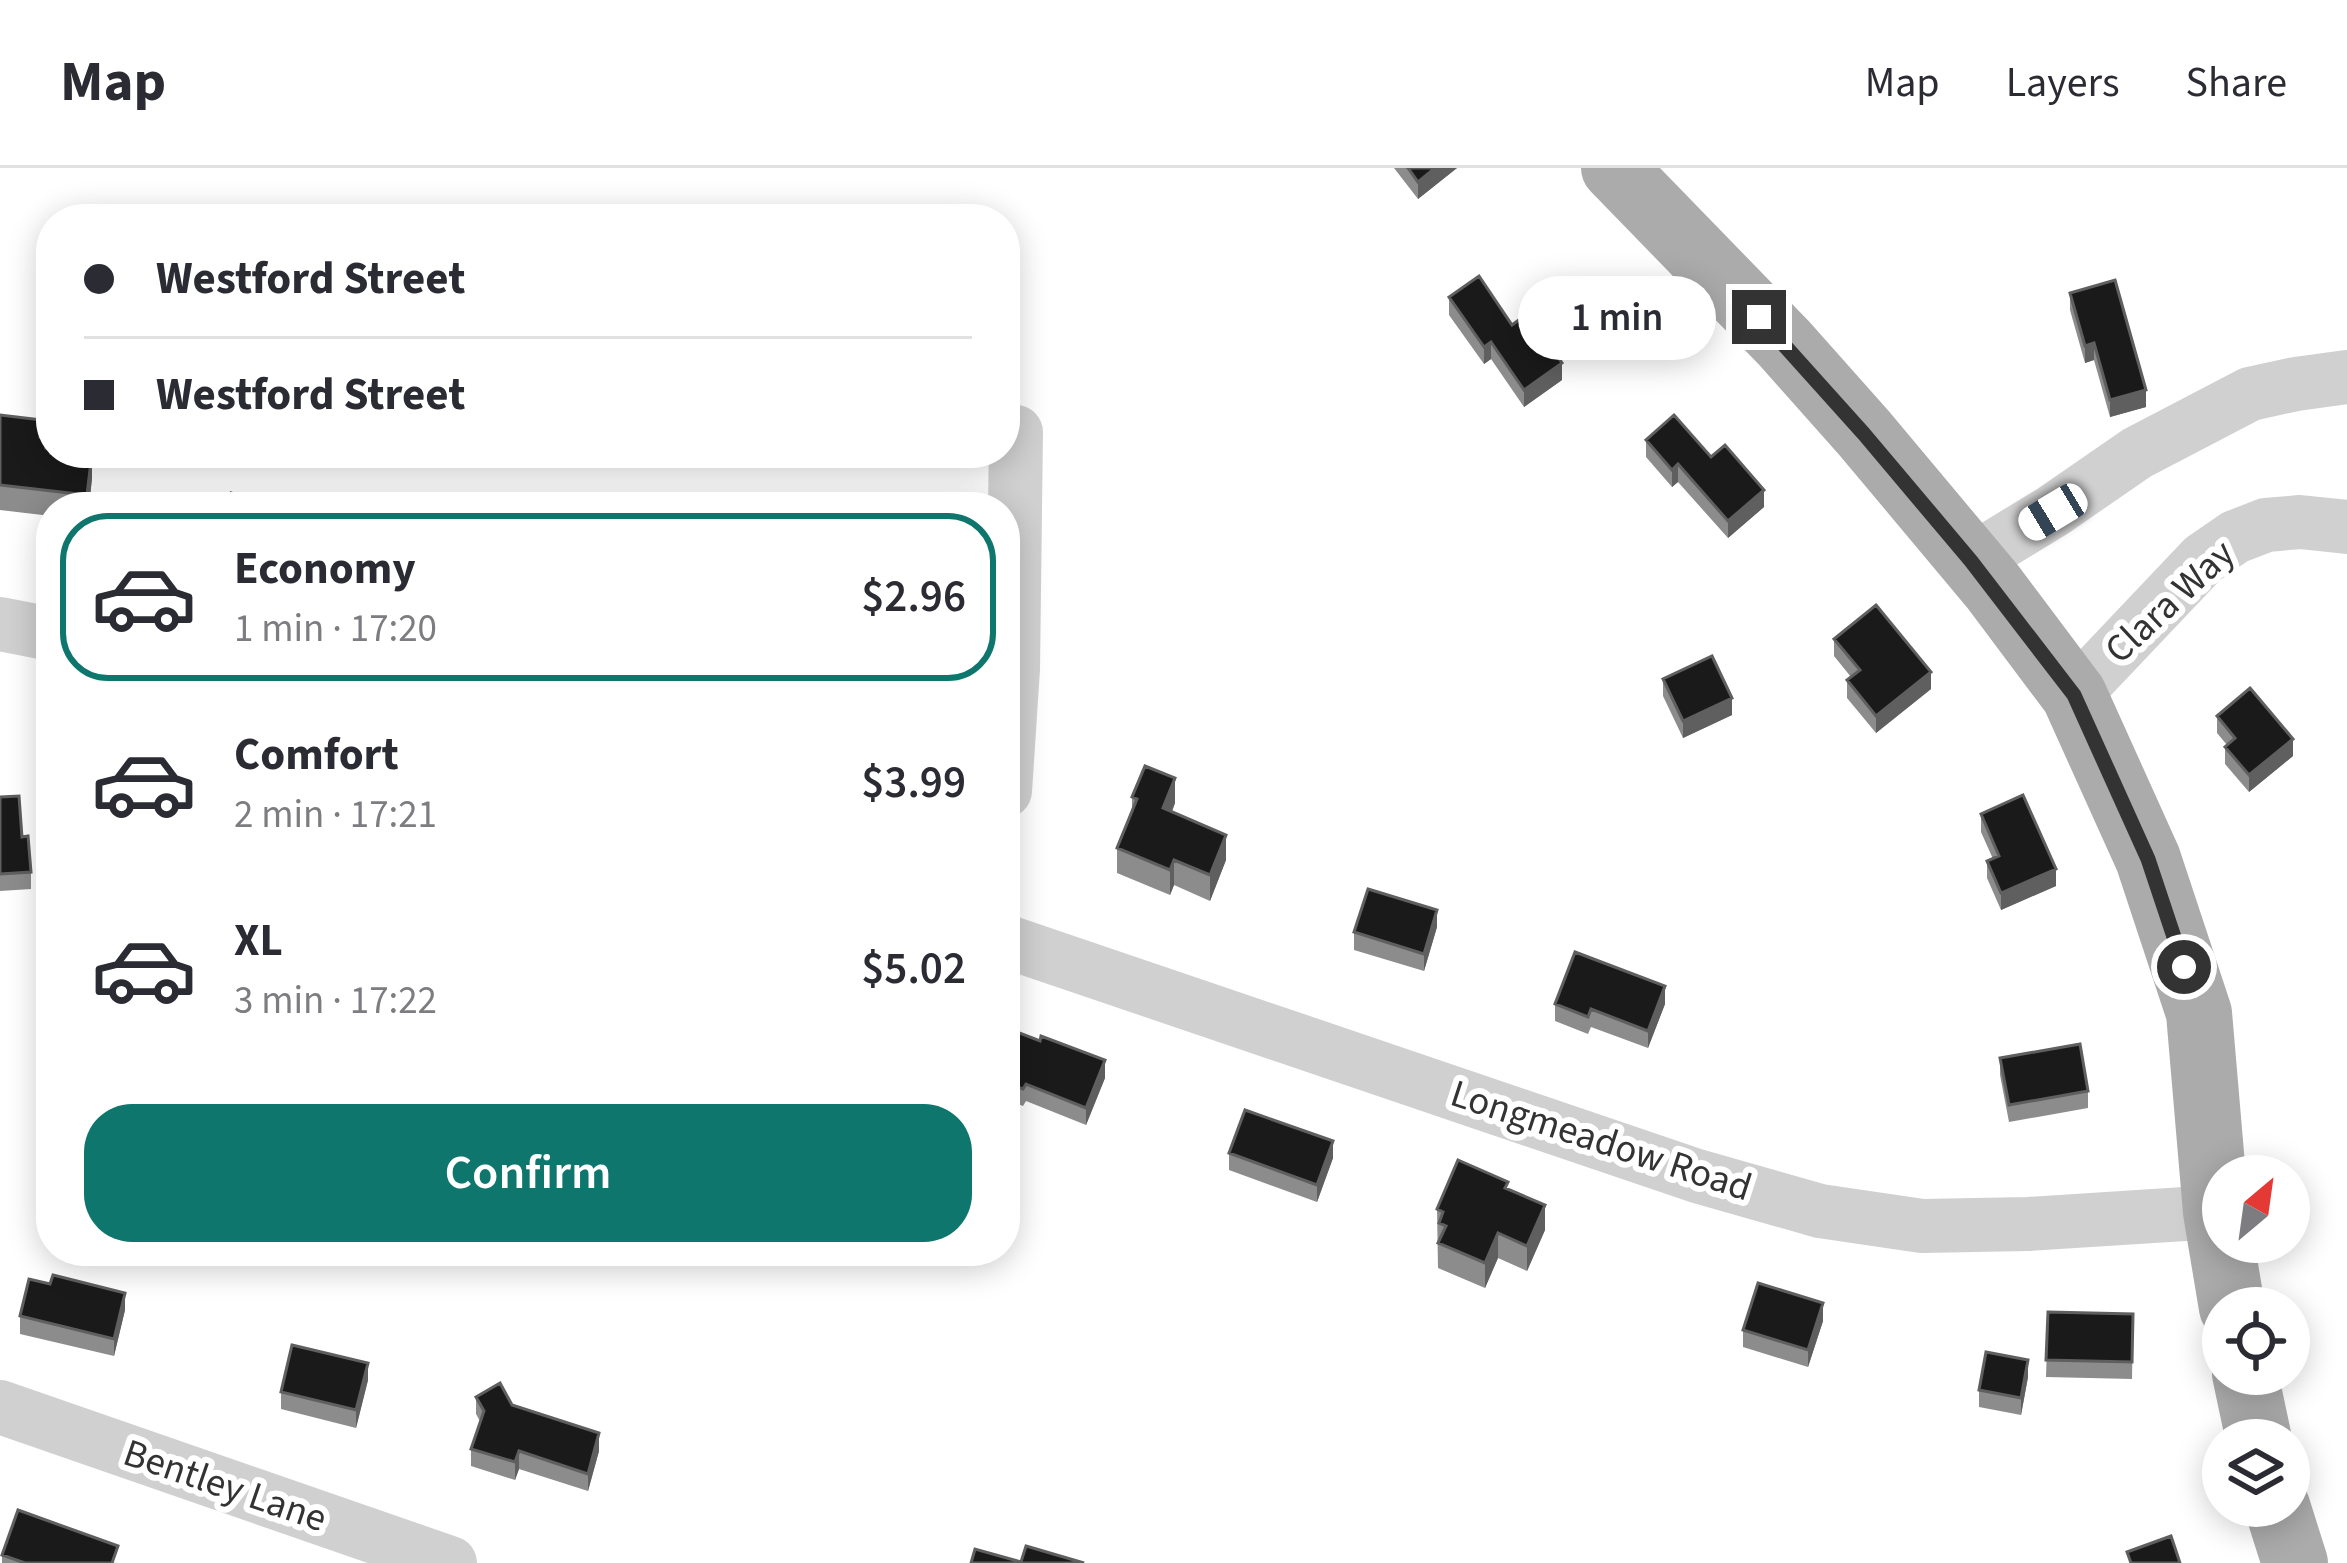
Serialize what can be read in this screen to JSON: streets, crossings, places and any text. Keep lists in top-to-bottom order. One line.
{"streets":{"street":["Clara Way","Longmeadow Road","Bentley Lane"]},"north":"top right","page":{"header":"Map","nav":["Map","Layers","Share"],"banner":["Westford Street","Westford Street"],"bubble":"1 min","list":[{"name":"Economy","note":"1 min · 17:20","value":"$2.96"},{"name":"Comfort","note":"2 min · 17:21","value":"$3.99"},{"name":"XL","note":"3 min · 17:22","value":"$5.02"}],"buttons":"Confirm"}}
